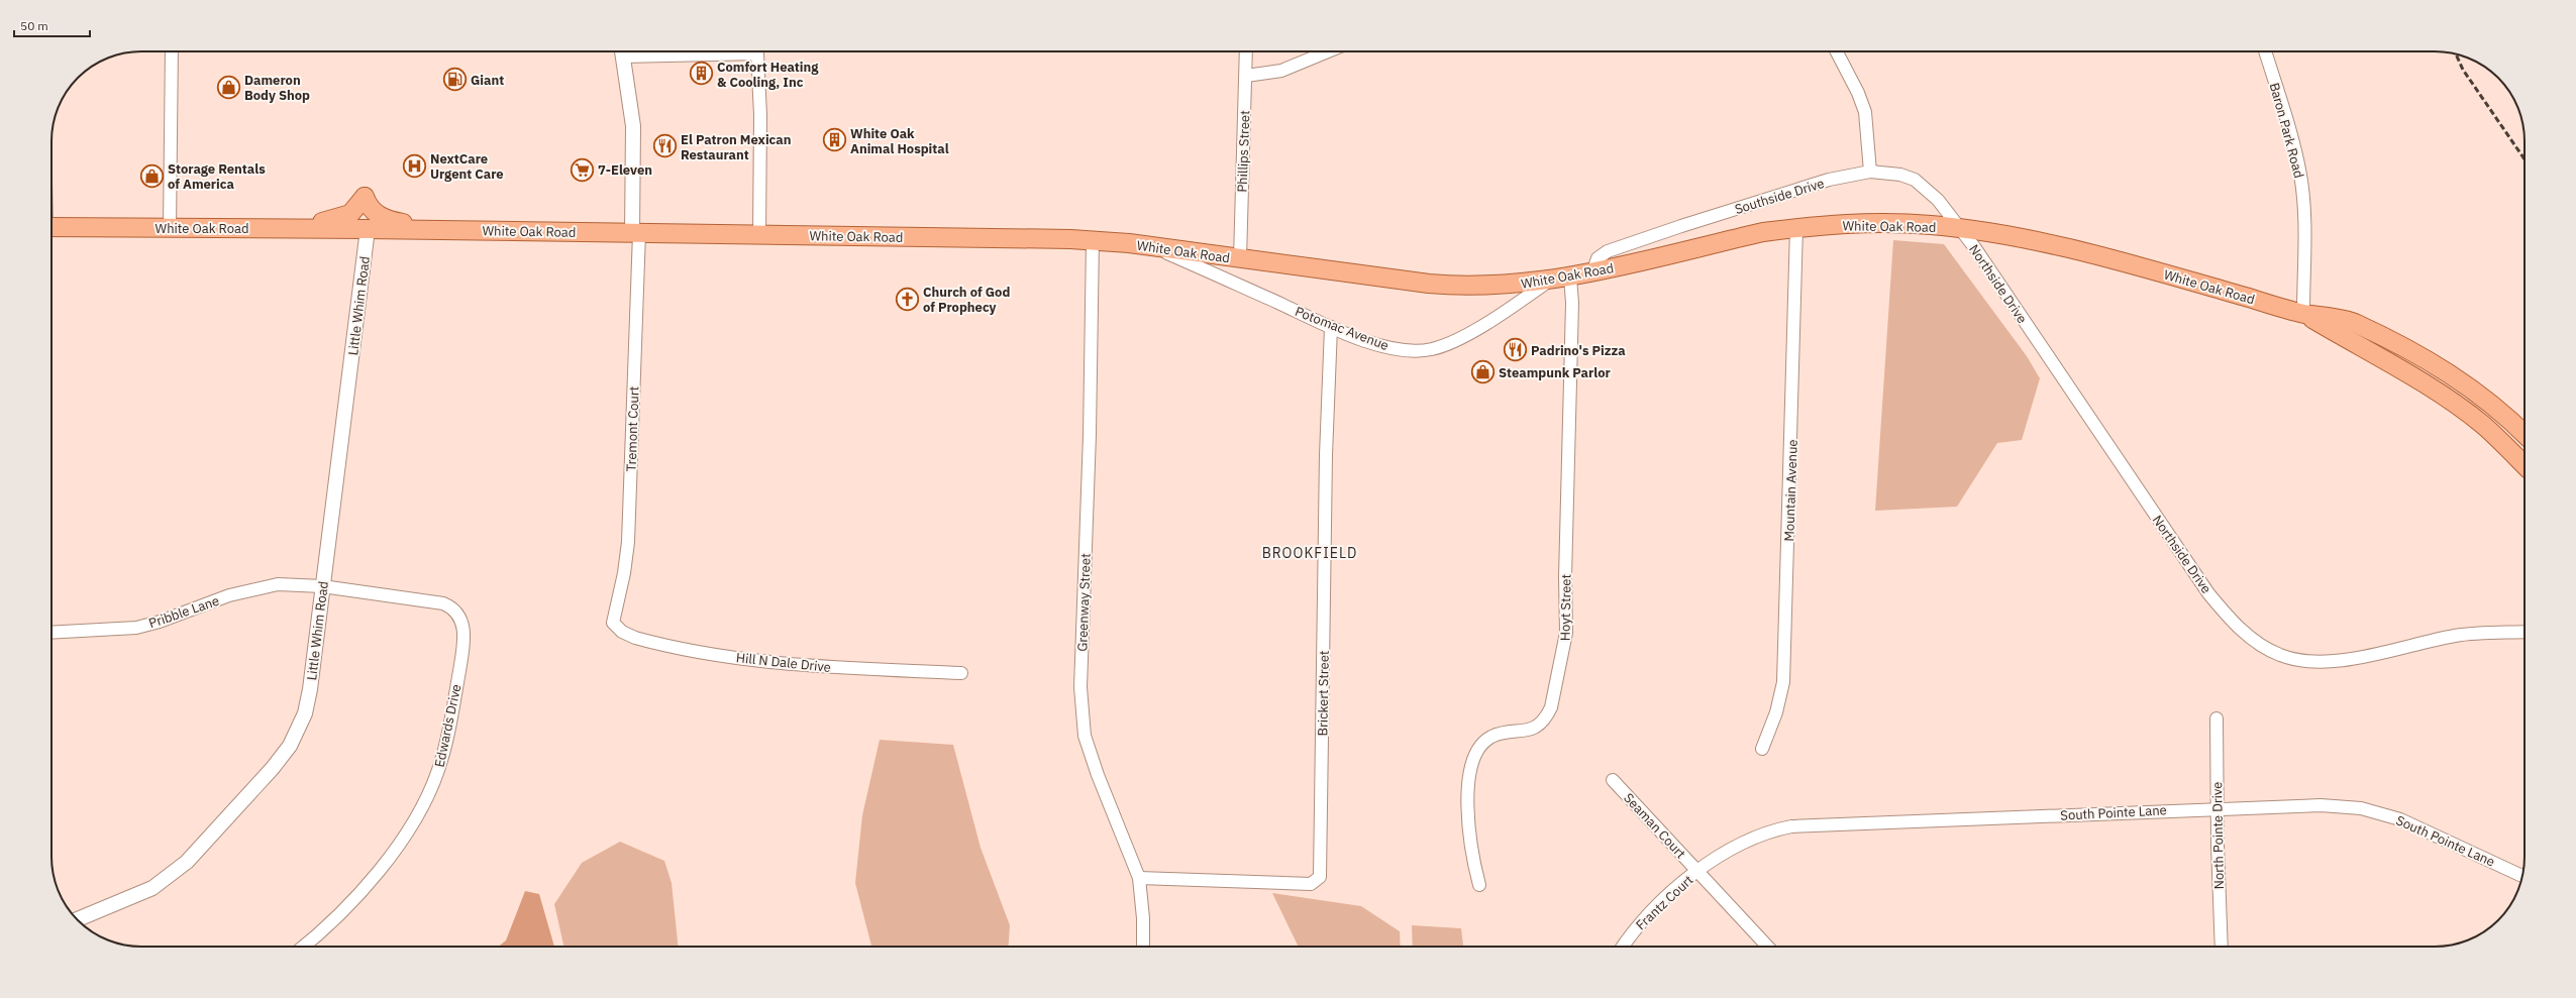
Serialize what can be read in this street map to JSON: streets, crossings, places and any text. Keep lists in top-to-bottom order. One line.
{"streets":{"main road":["White Oak Road"],"street":["Baron Park Road","Phillips Street","Southside Drive","Northside Drive","Little Whim Road","Potomac Avenue","Tremont Court","Mountain Avenue","Greenway Street","Hoyt Street","Pribble Lane","Hill N Dale Drive","Brickert Street","Edwards Drive","South Pointe Lane","Seaman Court","North Pointe Drive","Frantz Court"]},"crossings":[["Baron Park Road","White Oak Road"],["Phillips Street","White Oak Road"],["Southside Drive","White Oak Road"],["Southside Drive","Northside Drive"],["White Oak Road","Northside Drive"],["White Oak Road","Little Whim Road"],["White Oak Road","Potomac Avenue"],["White Oak Road","Tremont Court"],["White Oak Road","Mountain Avenue"],["White Oak Road","Greenway Street"],["White Oak Road","Hoyt Street"],["Little Whim Road","Pribble Lane"],["Little Whim Road","Edwards Drive"],["Potomac Avenue","Brickert Street"],["Tremont Court","Hill N Dale Drive"],["Greenway Street","Brickert Street"],["Pribble Lane","Edwards Drive"],["South Pointe Lane","Seaman Court"],["South Pointe Lane","North Pointe Drive"],["South Pointe Lane","Frantz Court"],["Seaman Court","Frantz Court"]],"districts":["BROOKFIELD"],"places":{"building":["Comfort Heating & Cooling, Inc","White Oak Animal Hospital"],"fuel station":["Giant"],"shop":["Dameron Body Shop","Storage Rentals of America","Steampunk Parlor"],"restaurant":["El Patron Mexican Restaurant","Padrino's Pizza"],"hospital":["NextCare Urgent Care"],"supermarket":["7-Eleven"],"church":["Church of God of Prophecy"]},"scale_bar":"50 m"}
